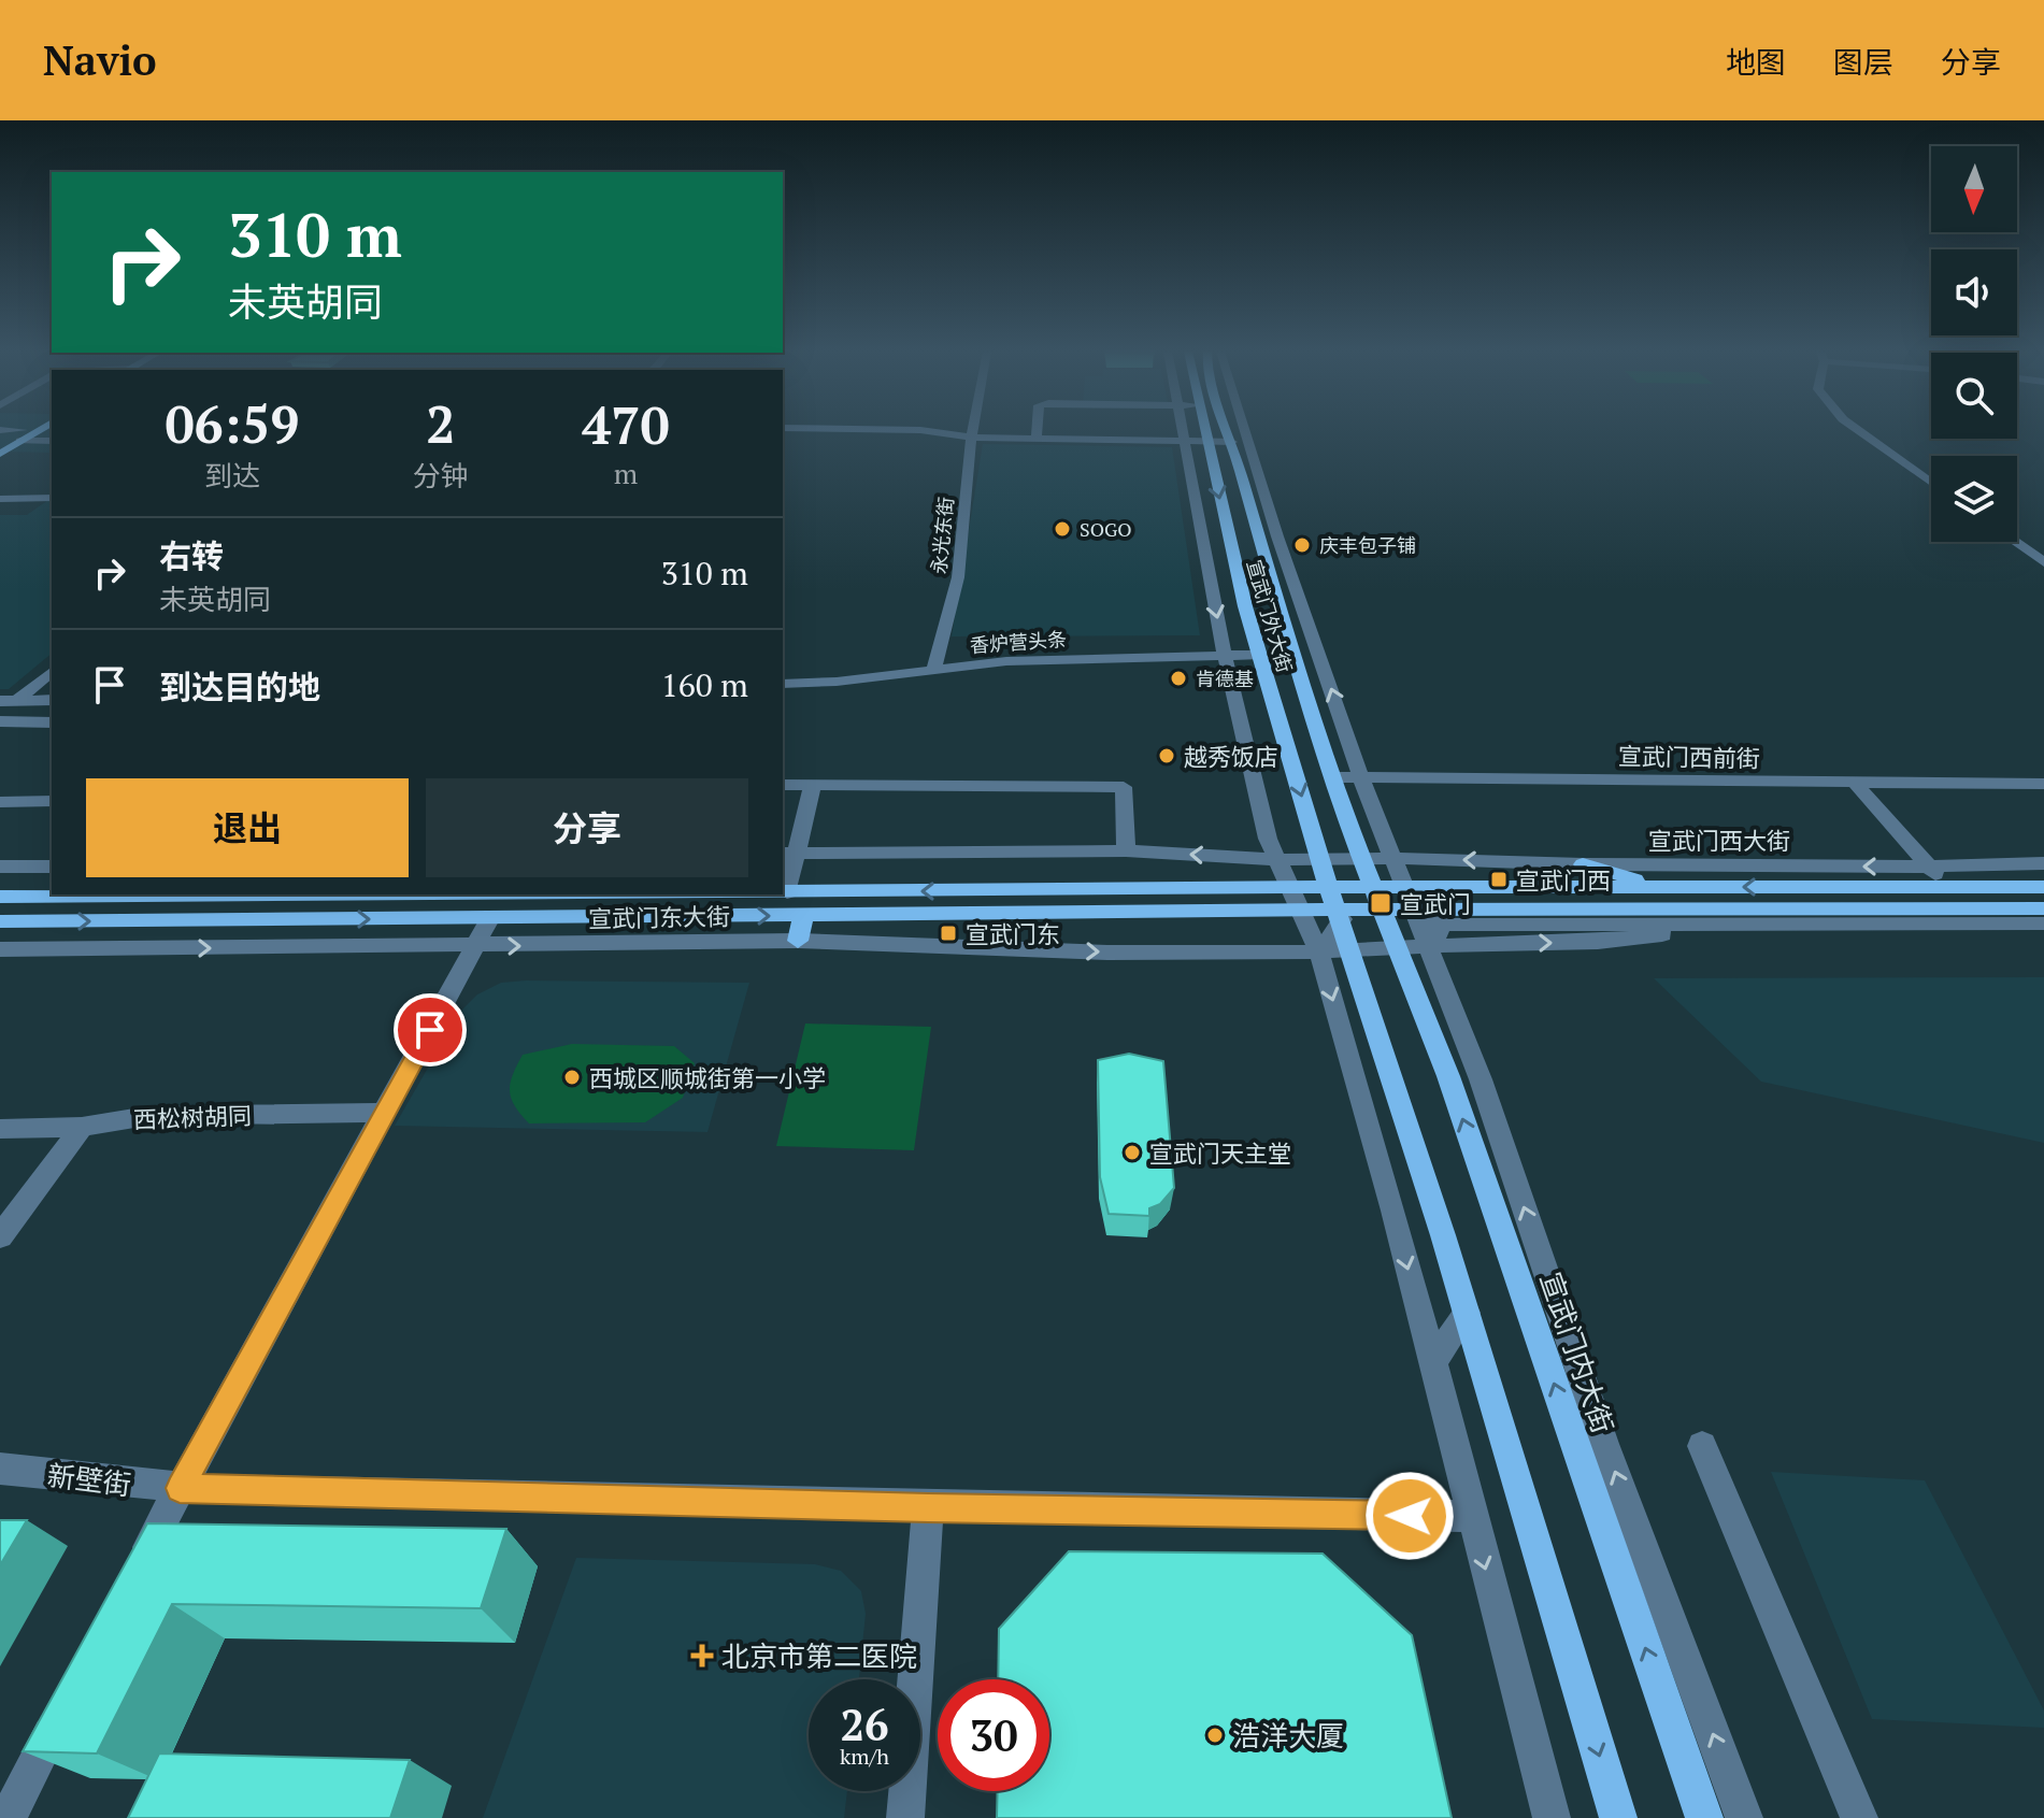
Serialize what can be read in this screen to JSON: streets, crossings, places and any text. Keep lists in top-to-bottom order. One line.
{"streets":{"main road":["宣武门外大街","宣武门西大街","宣武门东大街","宣武门内大街"],"street":["永光东街","香炉营头条","宣武门西前街","西松树胡同","新壁街"]},"crossings":[["永光东街","香炉营头条"],["宣武门外大街","香炉营头条"],["宣武门外大街","宣武门西前街"],["宣武门外大街","宣武门西大街"],["宣武门外大街","宣武门东大街"],["宣武门外大街","宣武门内大街"],["宣武门东大街","宣武门内大街"]],"places":{"other":["SOGO","庆丰包子铺","肯德基","越秀饭店","西城区顺城街第一小学","宣武门天主堂","浩洋大厦"],"transit":["宣武门西","宣武门","宣武门东"],"health":["北京市第二医院"]},"north":"bottom","page":{"header":"Navio","nav":["地图","图层","分享"],"turn":["310 m","未英胡同"],"eta":["06:59","到达","2","分钟","470","m"],"list":[{"name":"右转","note":"未英胡同","value":"310 m"},{"name":"到达目的地","value":"160 m"}],"buttons":["退出","分享"],"speed":"26 km/h","limit":"30"}}
